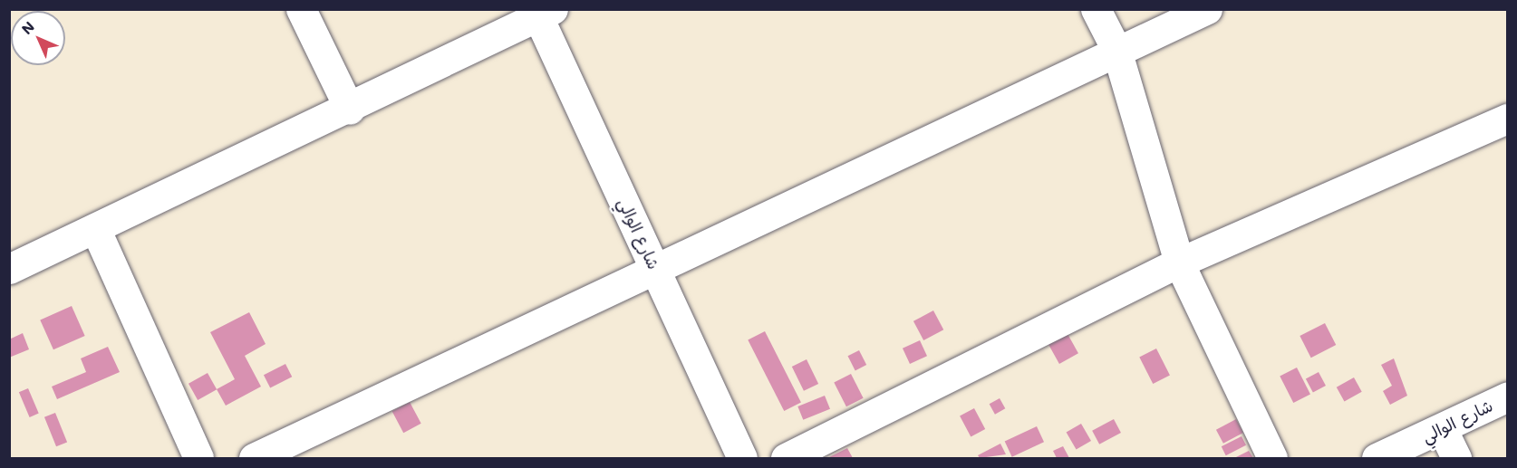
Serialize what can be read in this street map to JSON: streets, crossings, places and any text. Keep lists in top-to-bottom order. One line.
{"streets":{"street":["شارع الوالي"]},"north":"top left"}
